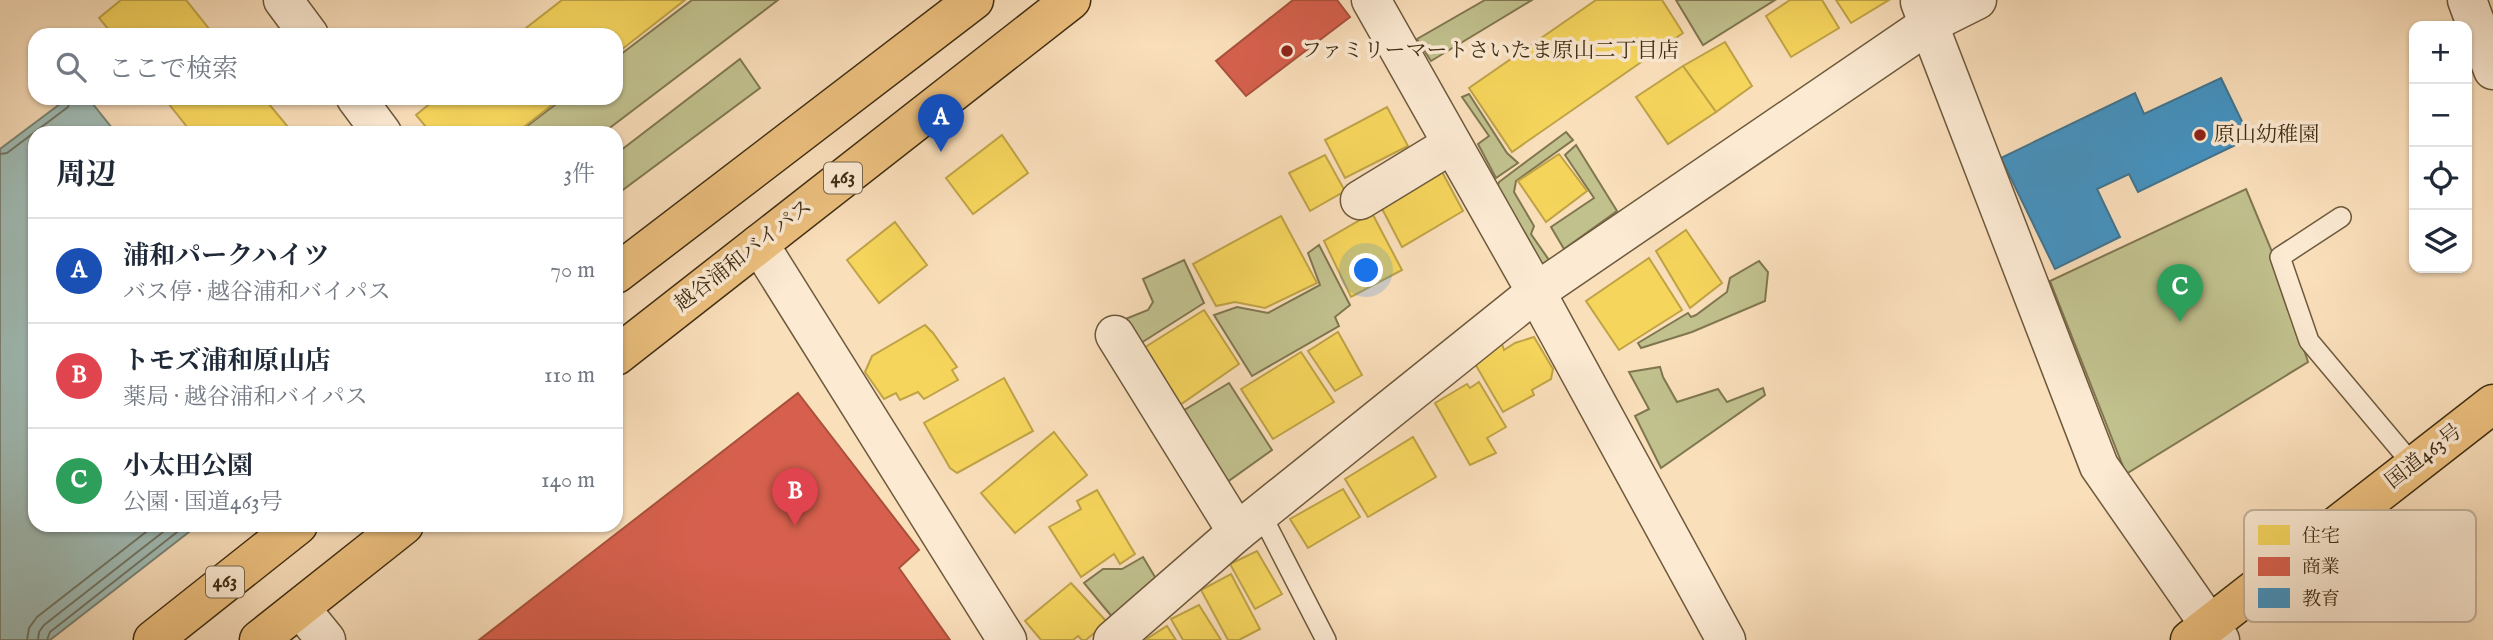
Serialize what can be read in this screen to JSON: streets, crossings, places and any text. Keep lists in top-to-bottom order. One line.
{"streets":{"highway":["463","越谷浦和バイパス","国道463号"]},"places":["ファミリーマートさいたま原山二丁目店","原山幼稚園"],"legend":["住宅","商業","教育"],"page":{"map_buttons":["+","−"],"search":"ここで検索","pins":["A","C","B"],"heading":["周辺","3件"],"list":[{"mark":"A","name":"浦和パークハイツ","note":"バス停 · 越谷浦和バイパス","value":"70 m"},{"mark":"B","name":"トモズ浦和原山店","note":"薬局 · 越谷浦和バイパス","value":"110 m"},{"mark":"C","name":"小太田公園","note":"公園 · 国道463号","value":"140 m"}]}}
